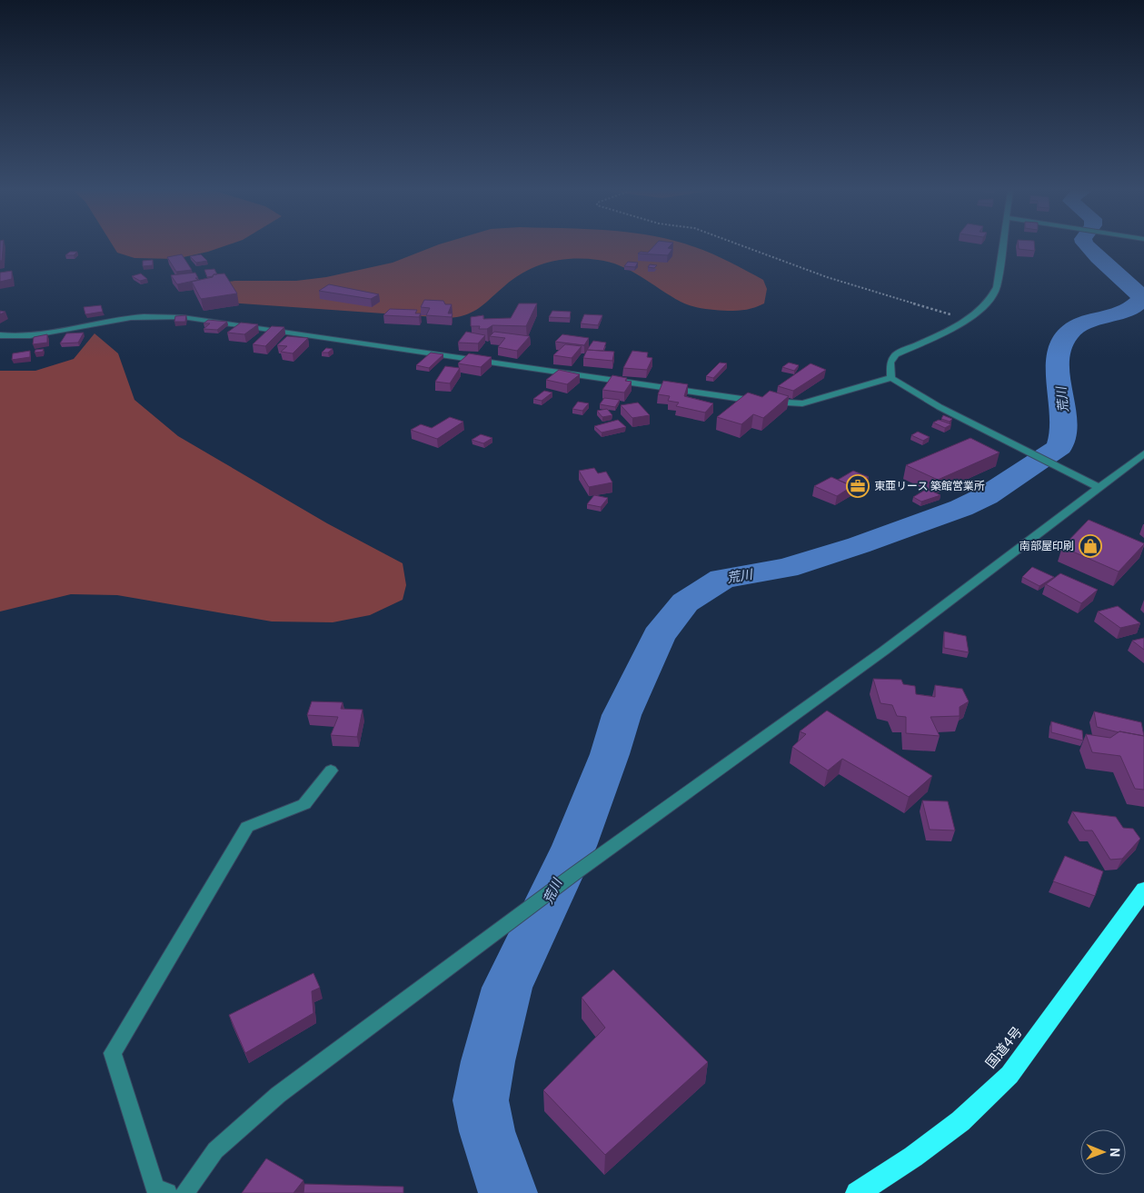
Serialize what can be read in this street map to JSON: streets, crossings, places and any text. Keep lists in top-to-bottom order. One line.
{"streets":{"highway":["国道4号"]},"water":["荒川"],"places":{"office":["東亜リース 築館営業所"],"shop":["南部屋印刷"]},"north":"right"}
